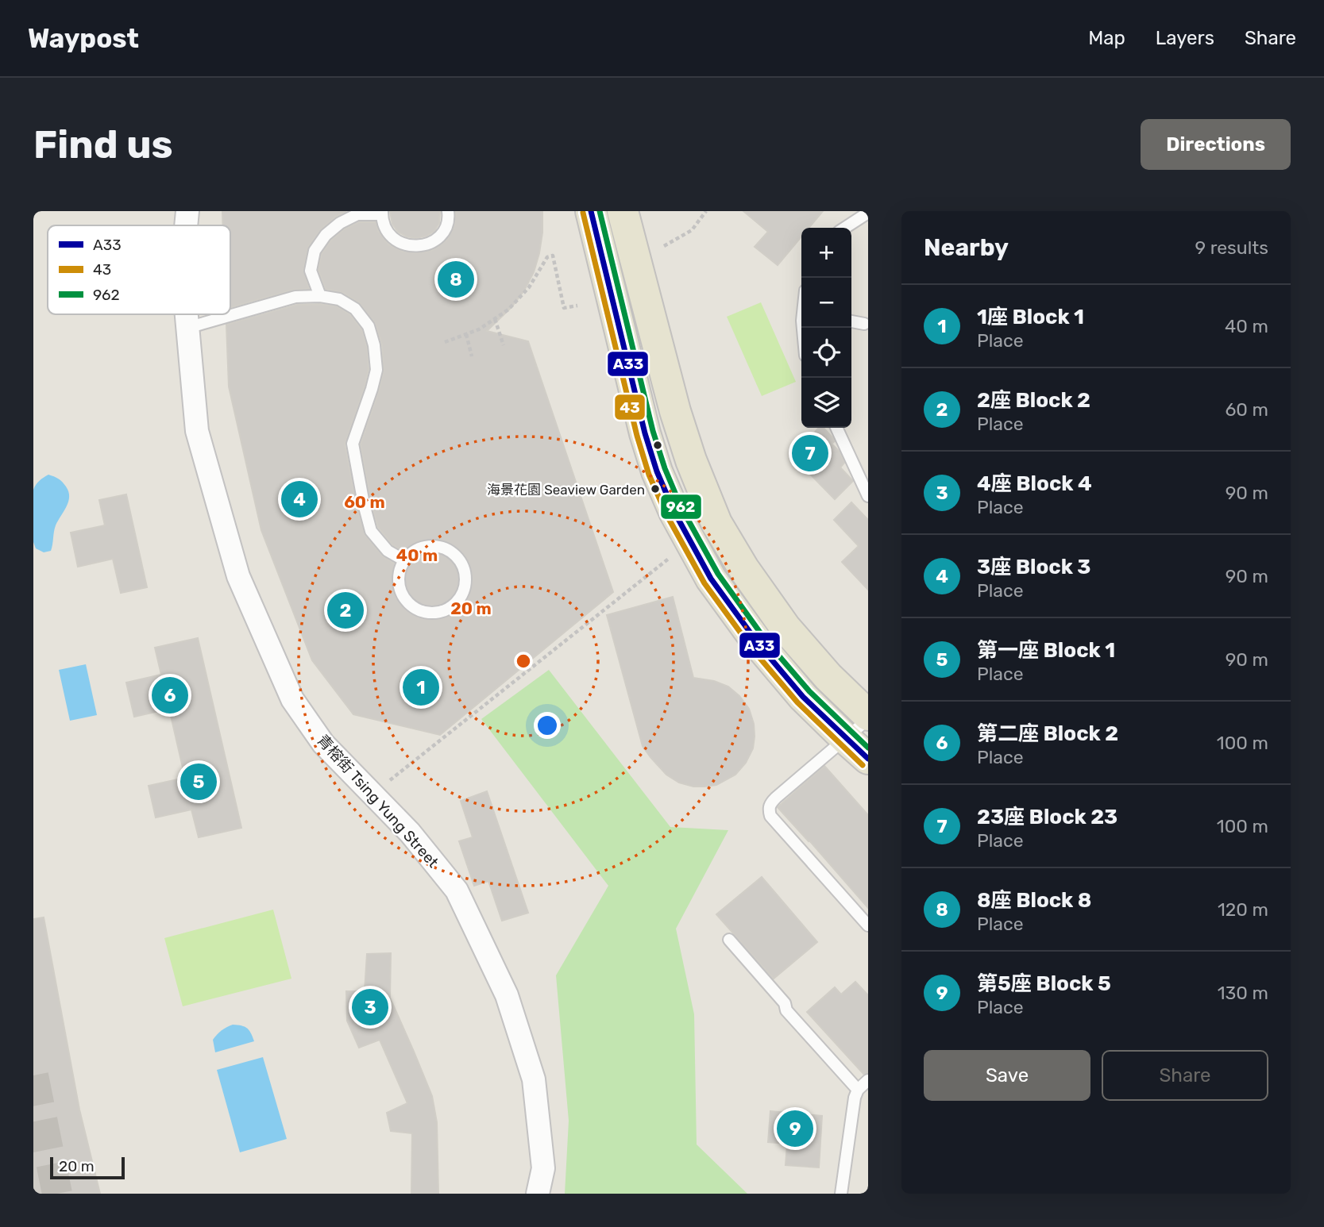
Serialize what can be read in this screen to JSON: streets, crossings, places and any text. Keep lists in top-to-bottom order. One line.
{"streets":{"street":["青榕街 Tsing Yung Street"]},"places":["海景花園 Seaview Garden"],"lines":["transit line A33","transit line 962","transit line 43"],"legend":["A33","43","962"],"scale_bar":"20 m","page":{"header":"Waypost","nav":["Map","Layers","Share"],"buttons":["Directions",["Save","Share"]],"title":"Find us","heading":["Nearby","9 results"],"map_buttons":["+","−"],"pins":["8","7","4","2","1","6","5","3","9"],"list":[{"mark":"1","name":"1座 Block 1","note":"Place","value":"40 m"},{"mark":"2","name":"2座 Block 2","note":"Place","value":"60 m"},{"mark":"3","name":"4座 Block 4","note":"Place","value":"90 m"},{"mark":"4","name":"3座 Block 3","note":"Place","value":"90 m"},{"mark":"5","name":"第一座 Block 1","note":"Place","value":"90 m"},{"mark":"6","name":"第二座 Block 2","note":"Place","value":"100 m"},{"mark":"7","name":"23座 Block 23","note":"Place","value":"100 m"},{"mark":"8","name":"8座 Block 8","note":"Place","value":"120 m"},{"mark":"9","name":"第5座 Block 5","note":"Place","value":"130 m"}],"scale":"20 m"},"rings":["60 m","40 m","20 m"]}
